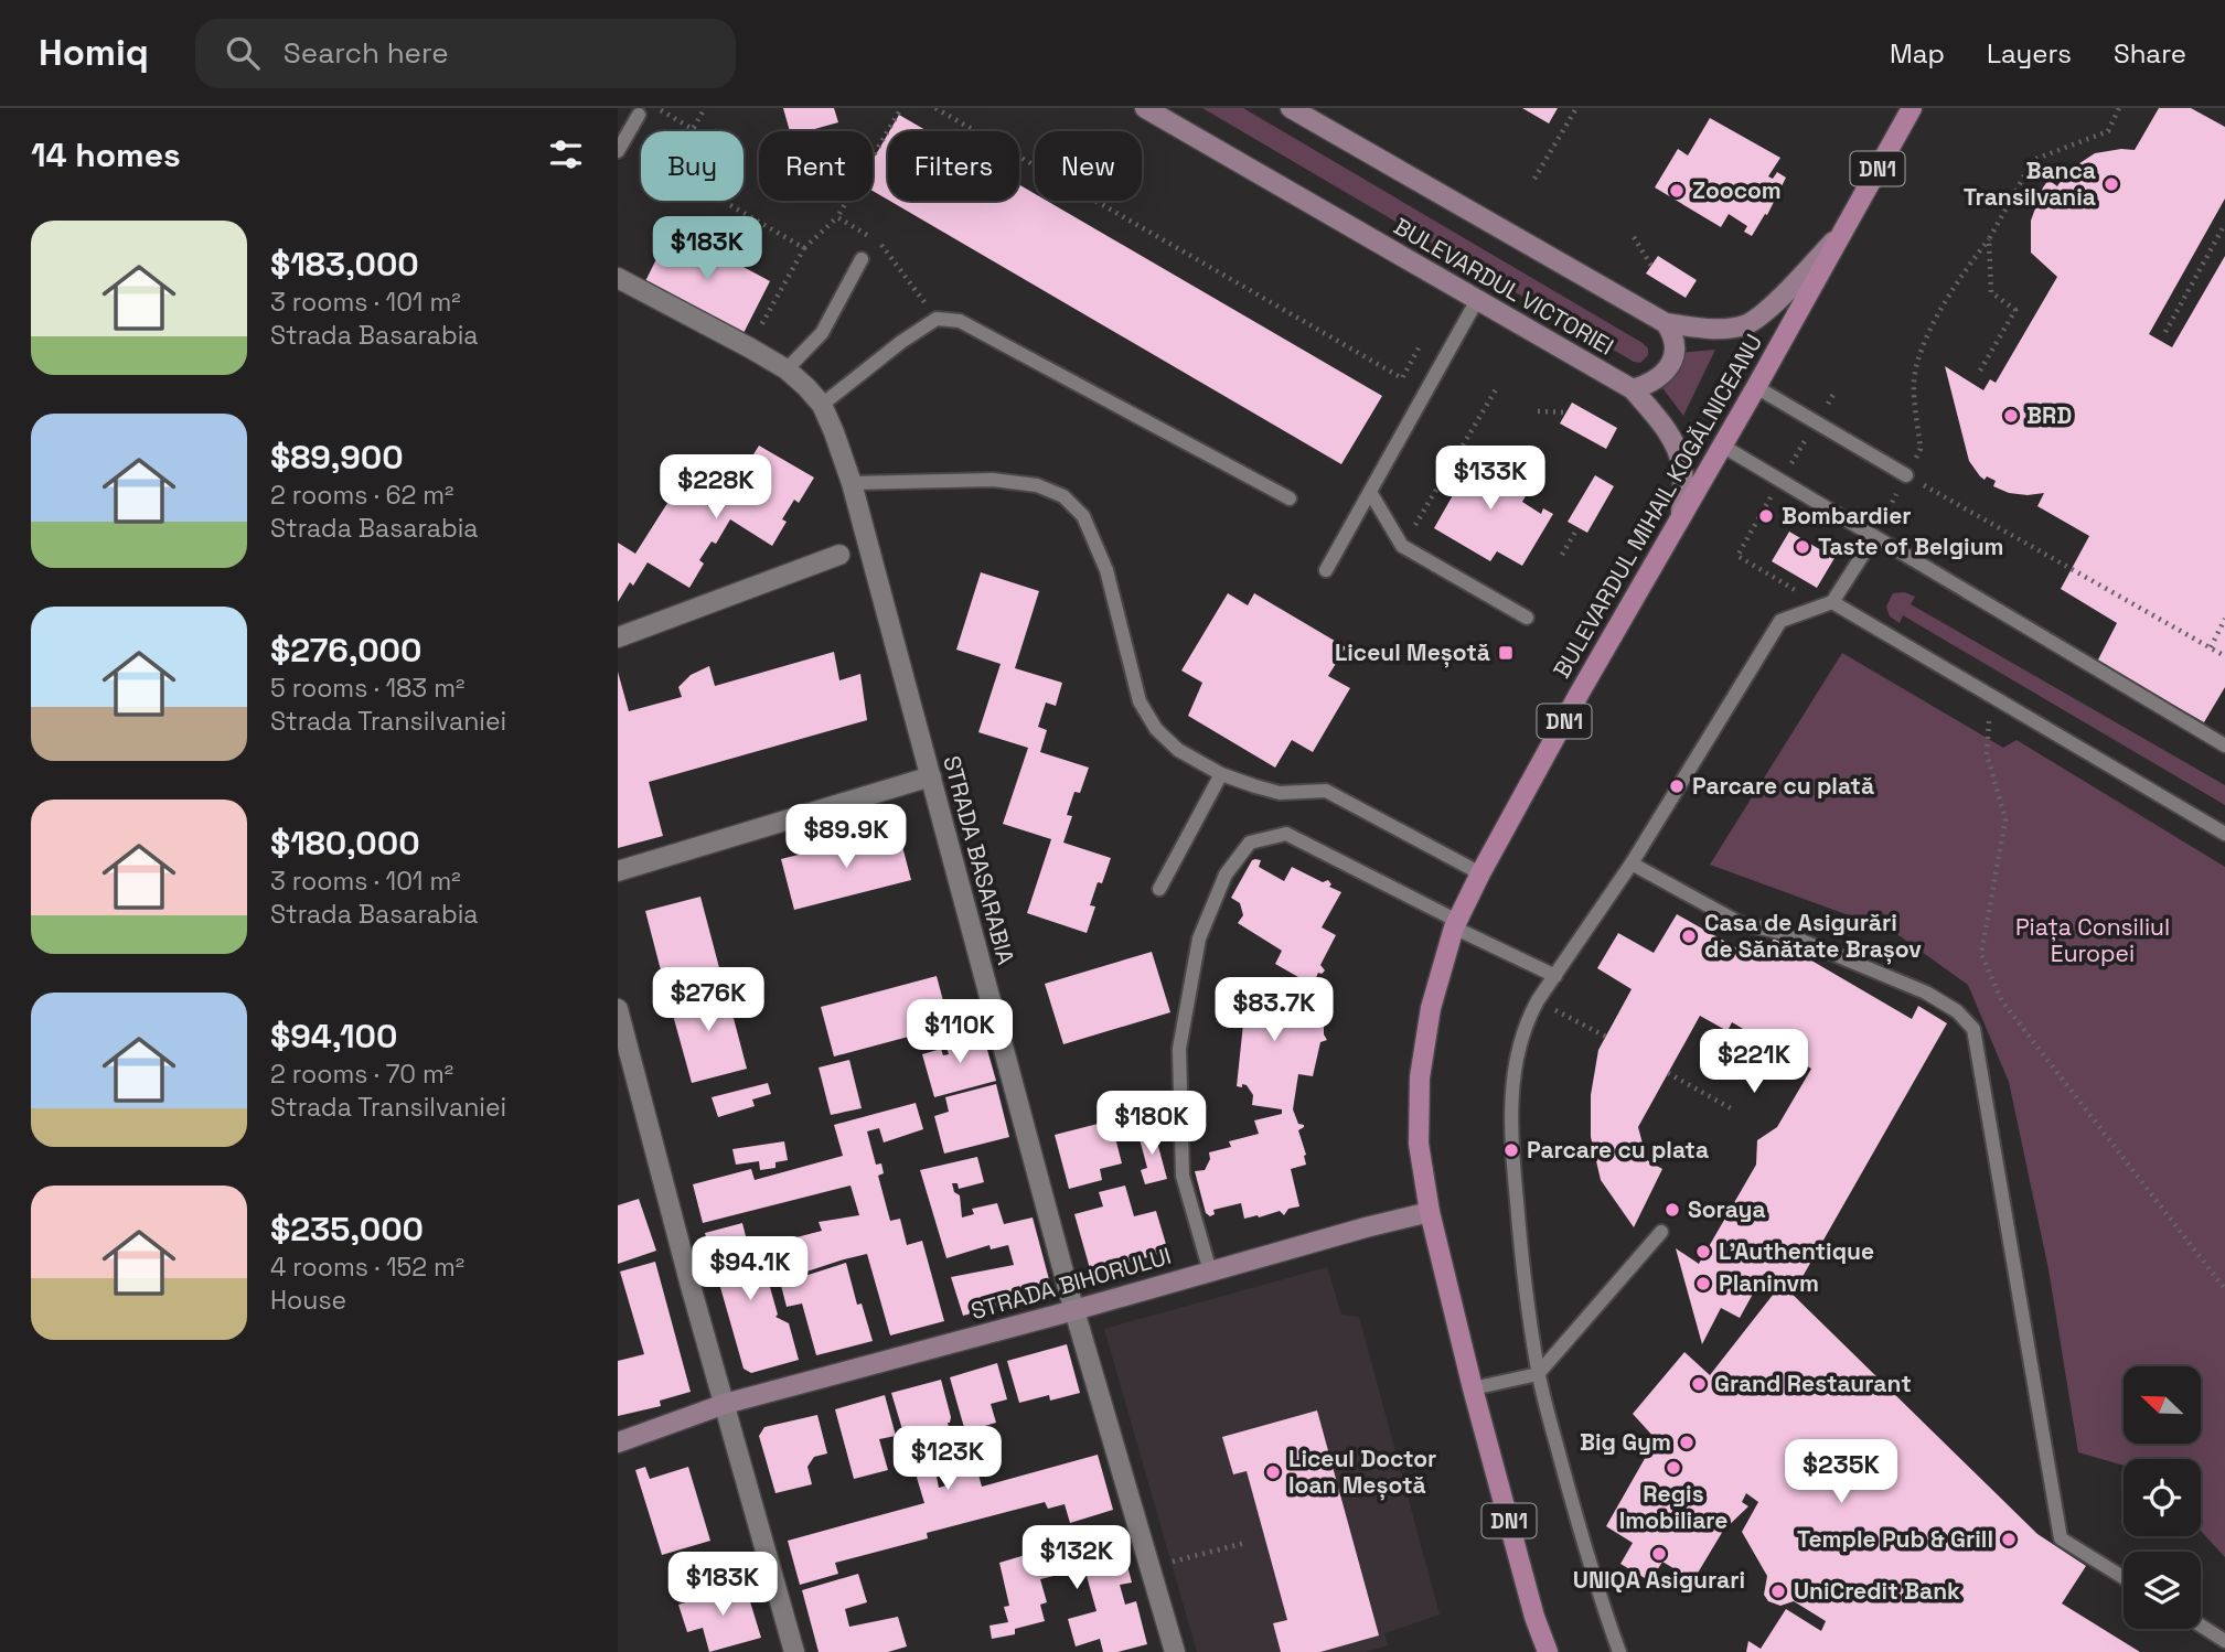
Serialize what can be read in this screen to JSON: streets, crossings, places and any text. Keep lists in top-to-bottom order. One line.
{"streets":{"main road":["DN1","BULEVARDUL VICTORIEI","BULEVARDUL MIHAIL KOGĂLNICEANU","STRADA BIHORULUI"],"street":["STRADA BASARABIA"]},"crossings":[["BULEVARDUL VICTORIEI","BULEVARDUL MIHAIL KOGĂLNICEANU"],["BULEVARDUL MIHAIL KOGĂLNICEANU","STRADA BIHORULUI"],["STRADA BASARABIA","STRADA BIHORULUI"]],"parks":["Piața Consiliul Europei"],"places":{"other":["Banca Transilvania","Zoocom","BRD","Bombardier","Taste of Belgium","Parcare cu plată","Casa de Asigurări de Sănătate Brașov","Parcare cu plata","Soraya","L'Authentique","Planinvm","Grand Restaurant","Big Gym","Regis Imobiliare","Liceul Doctor Ioan Meșotă","Temple Pub & Grill","UNIQA Asigurari","UniCredit Bank"],"transit":["Liceul Meșotă"]},"north":"top left","page":{"header":"Homiq","search":"Search here","nav":["Map","Layers","Share"],"heading":"14 homes","chip":["Buy","Rent","Filters","New"],"list":[{"name":"$183,000","note":"3 rooms · 101 m² · Strada Basarabia"},{"name":"$89,900","note":"2 rooms · 62 m² · Strada Basarabia"},{"name":"$276,000","note":"5 rooms · 183 m² · Strada Transilvaniei"},{"name":"$180,000","note":"3 rooms · 101 m² · Strada Basarabia"},{"name":"$94,100","note":"2 rooms · 70 m² · Strada Transilvaniei"},{"name":"$235,000","note":"4 rooms · 152 m² · House"}],"price":["$183K","$133K","$228K","$89.9K","$276K","$83.7K","$110K","$221K","$180K","$94.1K","$123K","$235K","$132K","$183K"]}}
